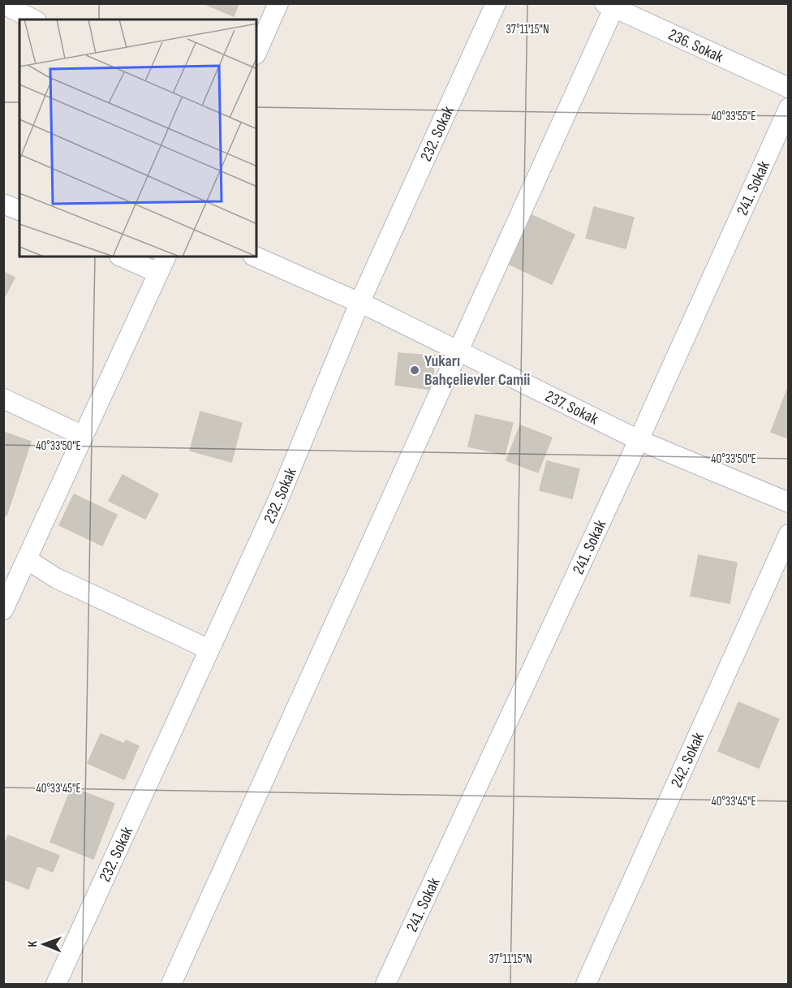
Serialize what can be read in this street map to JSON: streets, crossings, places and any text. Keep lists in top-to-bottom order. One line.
{"streets":{"street":["236. Sokak","232. Sokak","241. Sokak","237. Sokak","242. Sokak"]},"crossings":[["232. Sokak","237. Sokak"],["241. Sokak","237. Sokak"]],"places":["Yukarı Bahçelievler Camii"],"north":"left","coordinates":["37°11'15\"N","40°33'55\"E","40°33'50\"E","40°33'45\"E"]}
